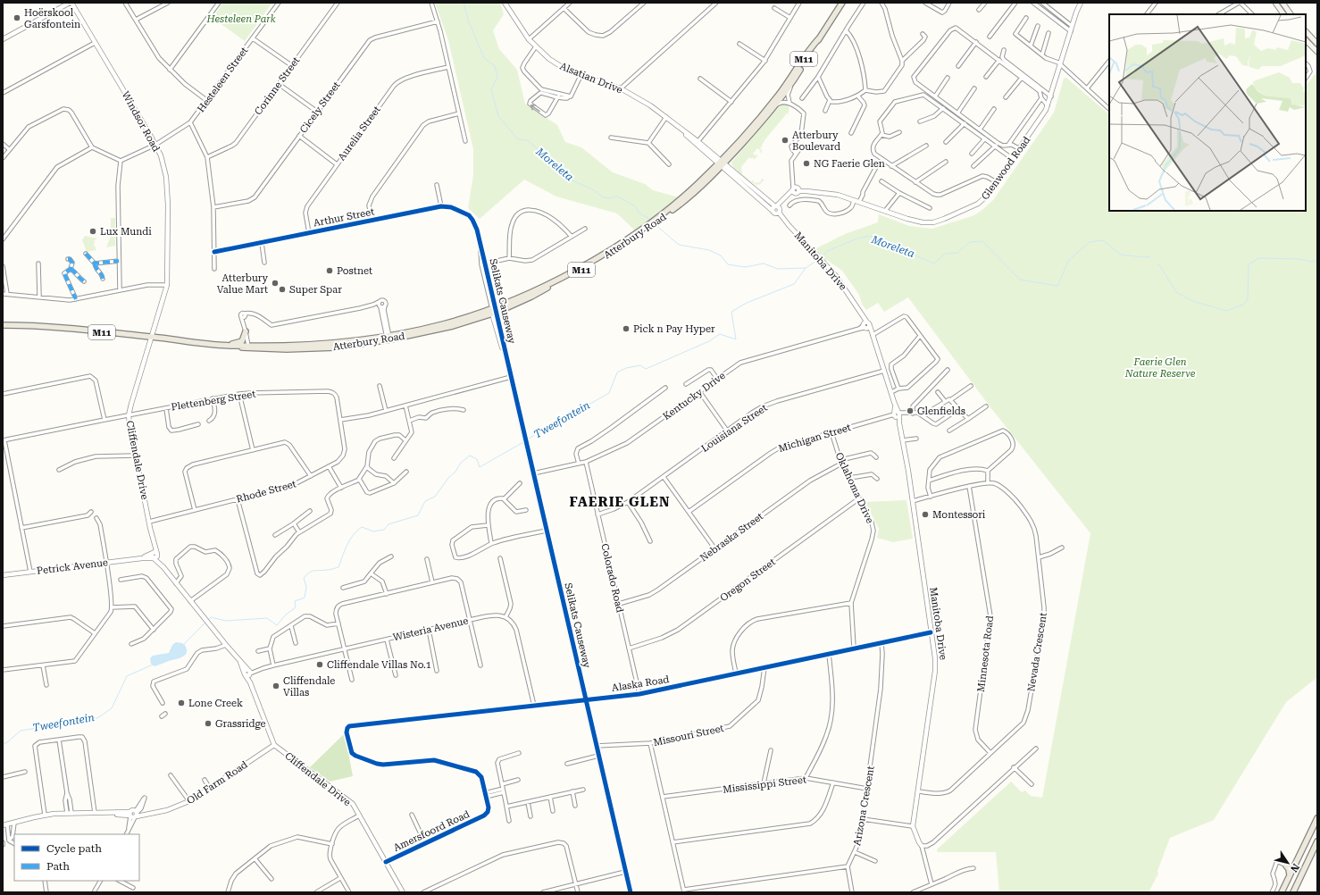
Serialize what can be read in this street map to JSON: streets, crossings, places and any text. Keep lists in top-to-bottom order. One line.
{"streets":{"main road":["M11","Atterbury Road"],"street":["Alsatian Drive","Hesteleen Street","Corinne Street","Cicely Street","Windsor Road","Aurelia Street","Glenwood Road","Arthur Street","Manitoba Drive","Selikats Causeway","Kentucky Drive","Plettenberg Street","Louisiana Street","Michigan Street","Cliffendale Drive","Oklahoma Drive","Rhode Street","Nebraska Street","Petrick Avenue","Colorado Road","Oregon Street","Wisteria Avenue","Nevada Crescent","Minnesota Road","Alaska Road","Missouri Street","Old Farm Road","Mississippi Street","Arizona Crescent","Amersfoord Road"]},"crossings":[["Alsatian Drive","Atterbury Road"],["Alsatian Drive","Manitoba Drive"],["Hesteleen Street","Windsor Road"],["Windsor Road","Atterbury Road"],["Windsor Road","Cliffendale Drive"],["Aurelia Street","Arthur Street"],["Arthur Street","Selikats Causeway"],["Atterbury Road","Manitoba Drive"],["Atterbury Road","Selikats Causeway"],["Atterbury Road","Cliffendale Drive"],["Manitoba Drive","Kentucky Drive"],["Manitoba Drive","Louisiana Street"],["Manitoba Drive","Michigan Street"],["Manitoba Drive","Nevada Crescent"],["Manitoba Drive","Alaska Road"],["Selikats Causeway","Kentucky Drive"],["Selikats Causeway","Alaska Road"],["Selikats Causeway","Missouri Street"],["Kentucky Drive","Colorado Road"],["Plettenberg Street","Cliffendale Drive"],["Plettenberg Street","Rhode Street"],["Louisiana Street","Colorado Road"],["Michigan Street","Oklahoma Drive"],["Cliffendale Drive","Rhode Street"],["Cliffendale Drive","Petrick Avenue"],["Cliffendale Drive","Wisteria Avenue"],["Cliffendale Drive","Old Farm Road"],["Cliffendale Drive","Amersfoord Road"],["Oklahoma Drive","Nebraska Street"],["Oklahoma Drive","Oregon Street"],["Oklahoma Drive","Alaska Road"],["Nebraska Street","Colorado Road"],["Colorado Road","Oregon Street"],["Colorado Road","Alaska Road"],["Nevada Crescent","Minnesota Road"],["Alaska Road","Missouri Street"],["Alaska Road","Arizona Crescent"],["Mississippi Street","Arizona Crescent"]],"districts":["FAERIE GLEN"],"water":["Moreleta","Tweefontein"],"parks":["Hesteleen Park","Faerie Glen Nature Reserve"],"places":["Hoërskool Garsfontein","Atterbury Boulevard","NG Faerie Glen","Lux Mundi","Postnet","Atterbury Value Mart","Super Spar","Pick n Pay Hyper","Glenfields","Montessori","Cliffendale Villas No.1","Cliffendale Villas","Lone Creek","Grassridge"],"legend":["Cycle path","Path"],"north":"bottom right"}
